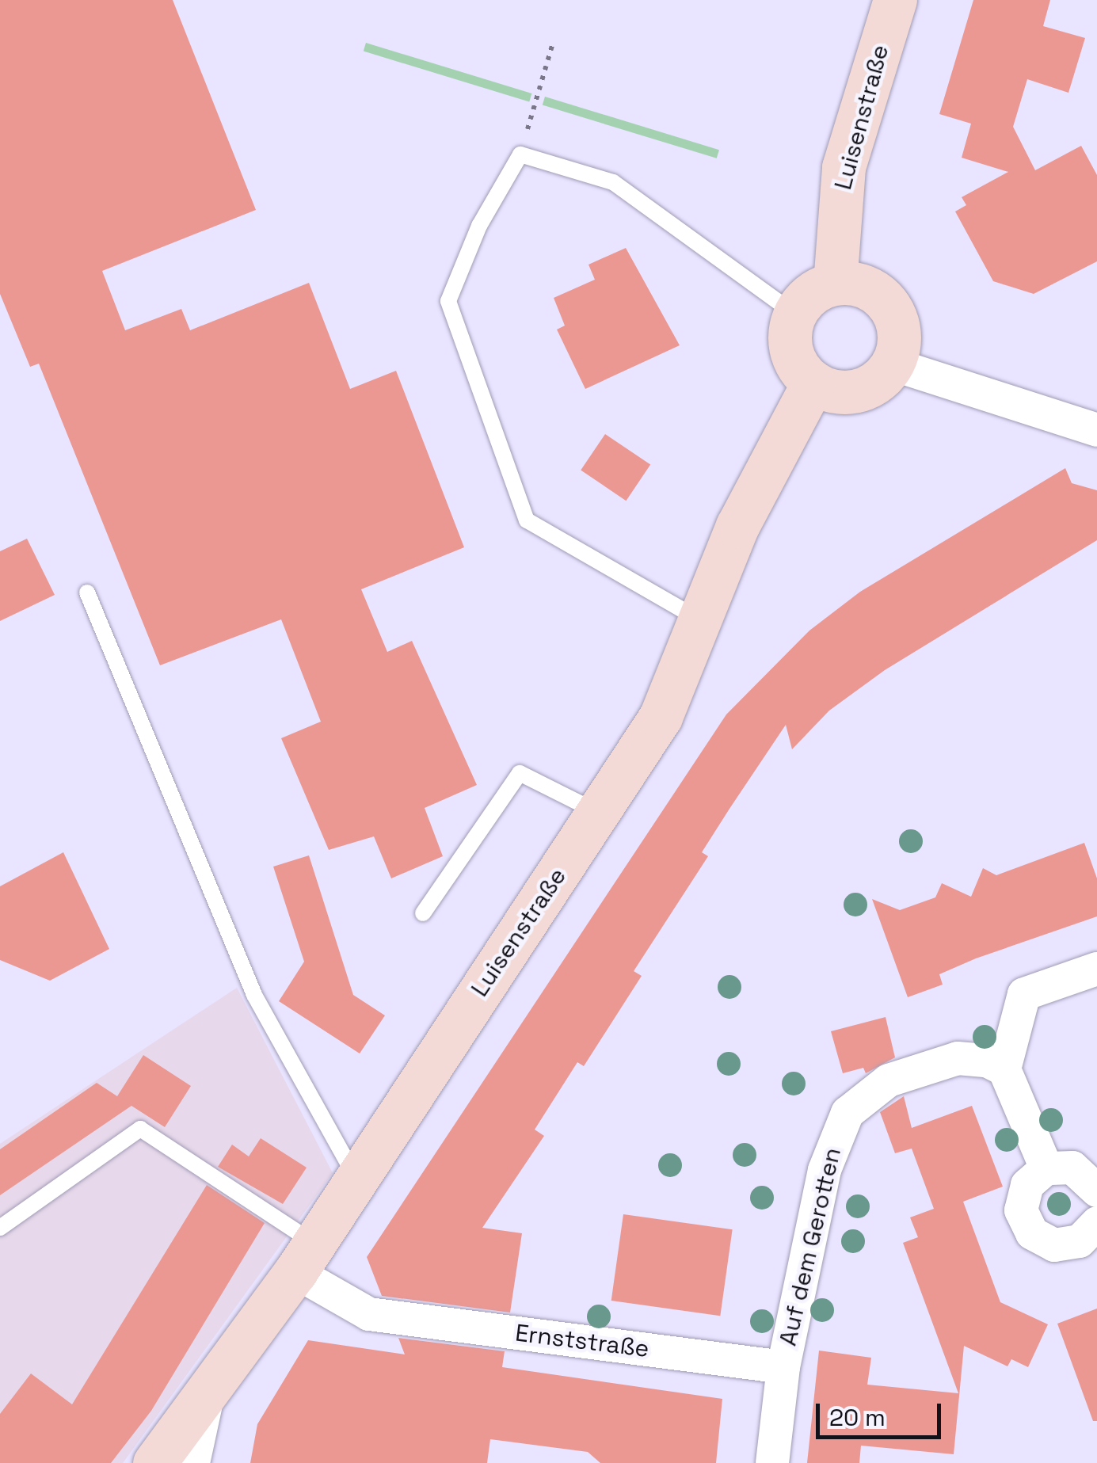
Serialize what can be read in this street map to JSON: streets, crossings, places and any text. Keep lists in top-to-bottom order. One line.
{"streets":{"main road":["Luisenstraße"],"street":["Auf dem Gerotten","Ernststraße"]},"crossings":[["Luisenstraße","Ernststraße"],["Auf dem Gerotten","Ernststraße"]],"scale_bar":"20 m"}
